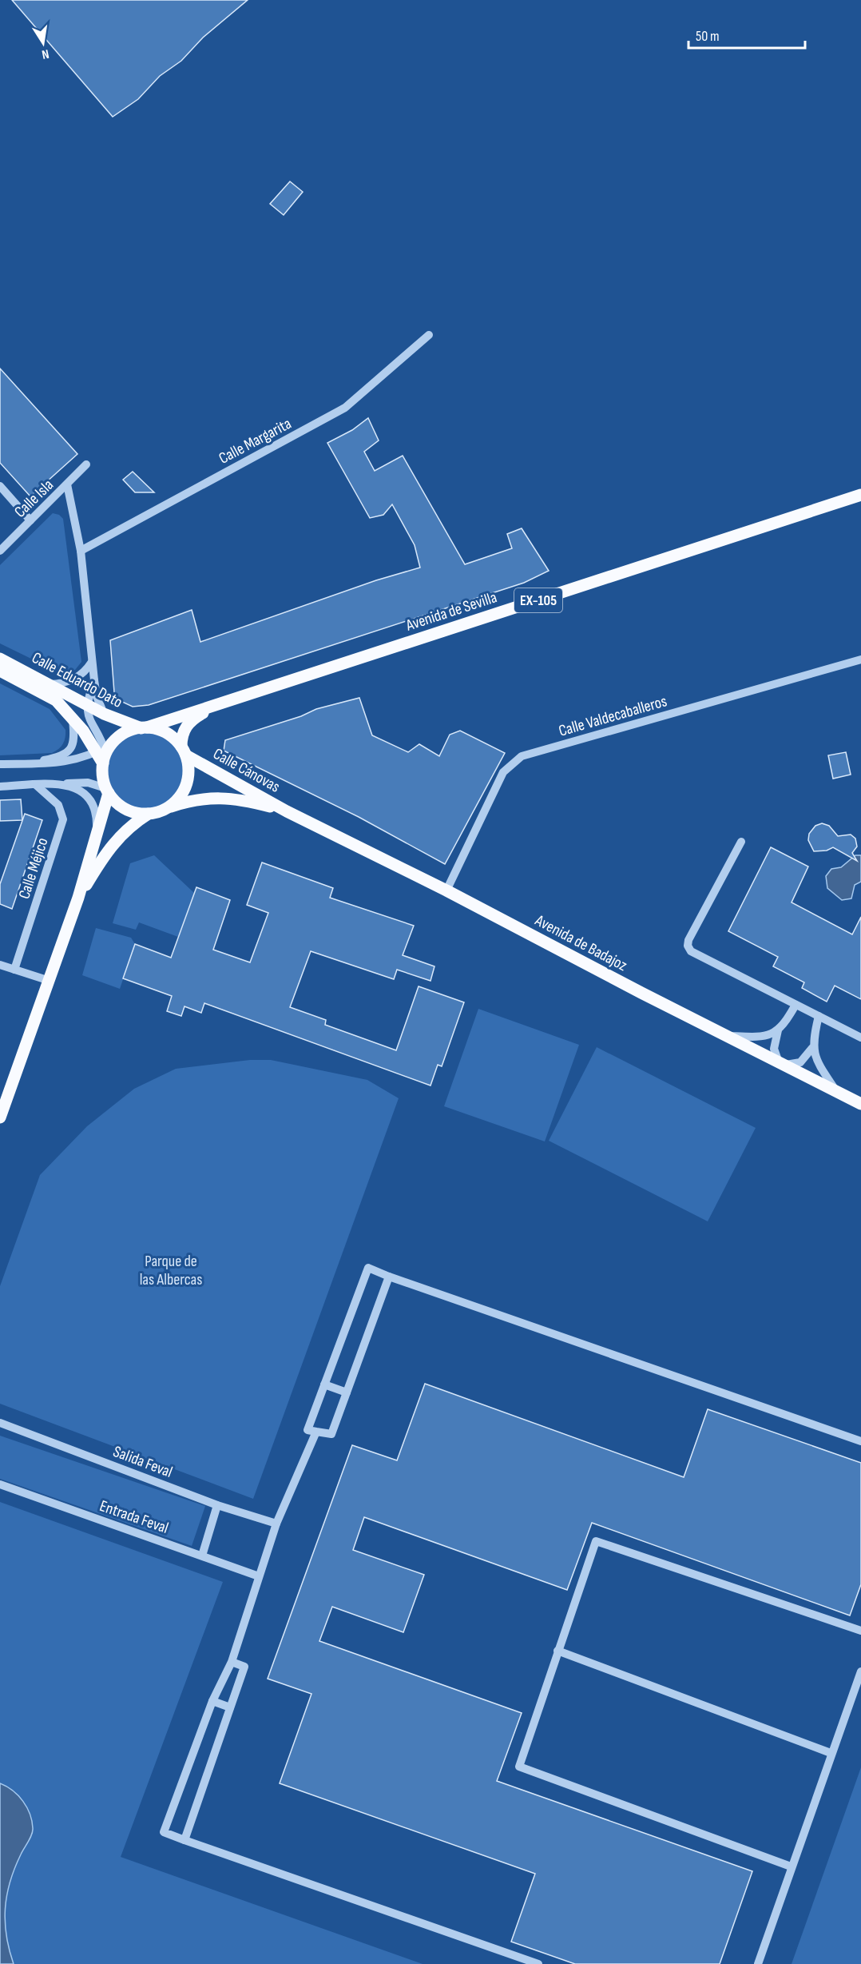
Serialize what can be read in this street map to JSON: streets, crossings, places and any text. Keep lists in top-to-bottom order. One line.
{"streets":{"main road":["EX-105","Avenida de Sevilla","Calle Eduardo Dato","Calle Cánovas","Avenida de Badajoz"],"street":["Calle Margarita","Calle Isla","Calle Valdecaballeros","Calle Méjico","Salida Feval","Entrada Feval"]},"crossings":[["Avenida de Sevilla","Calle Eduardo Dato"],["Avenida de Sevilla","Calle Cánovas"],["Calle Eduardo Dato","Calle Cánovas"],["Calle Valdecaballeros","Avenida de Badajoz"],["Calle Cánovas","Avenida de Badajoz"]],"parks":["Parque de las Albercas"],"scale_bar":"50 m","north":"bottom"}
